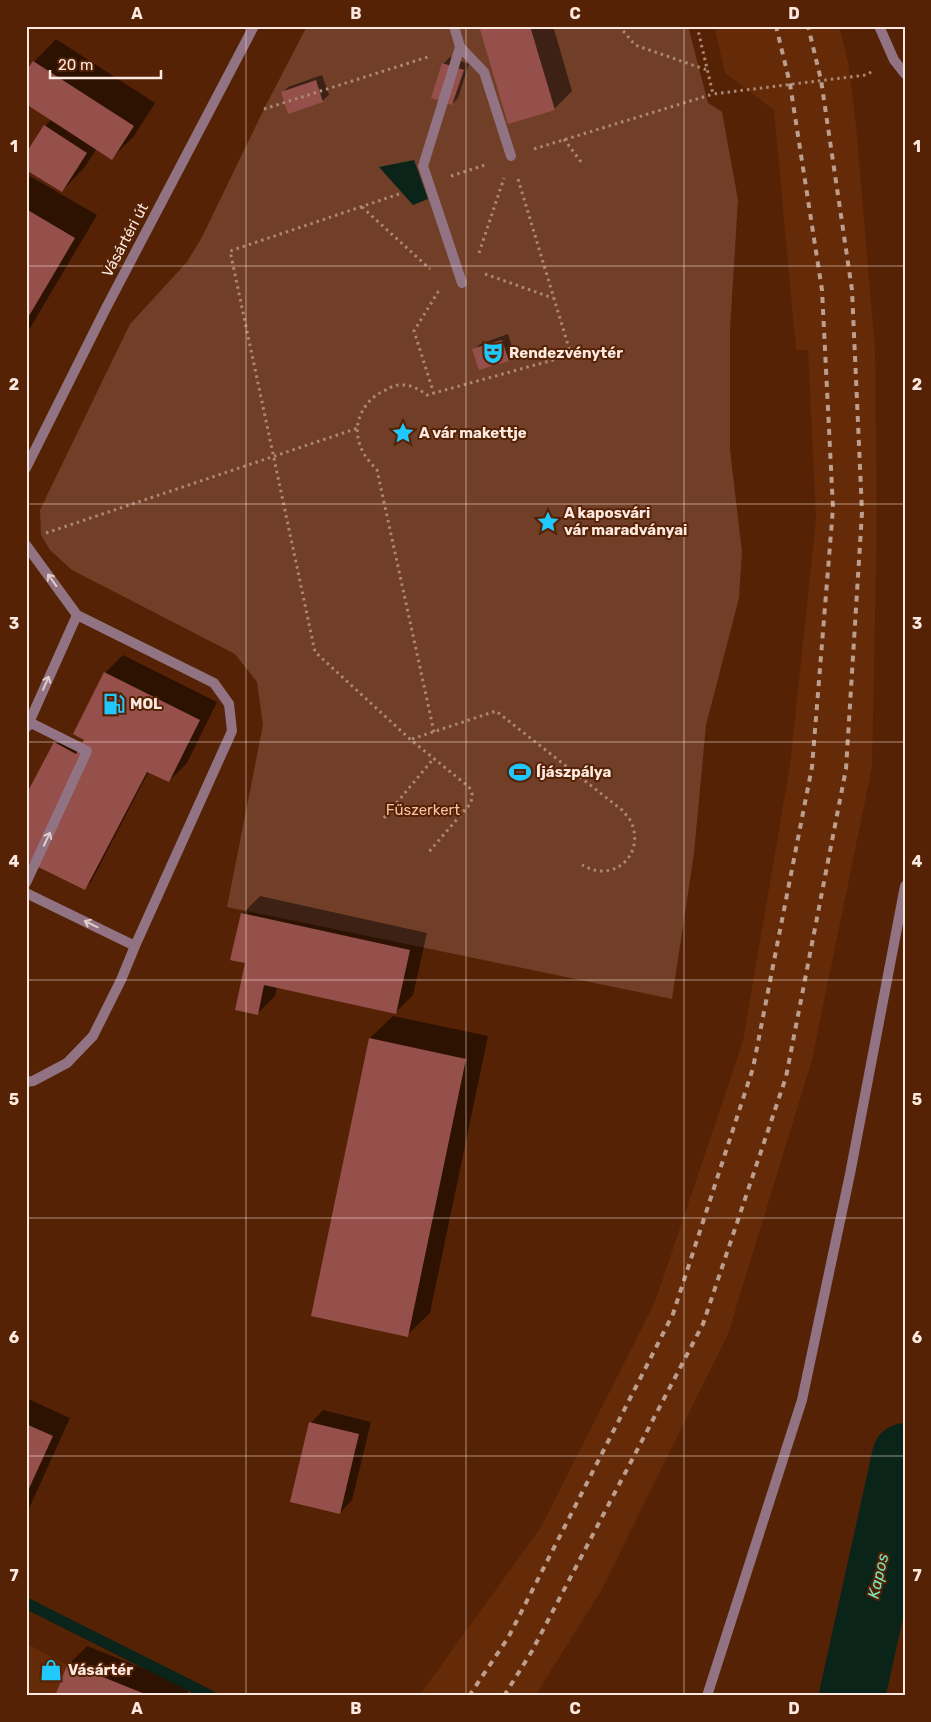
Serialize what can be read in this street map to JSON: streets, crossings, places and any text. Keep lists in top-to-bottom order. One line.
{"streets":{"street":["Vásártéri út"]},"water":["Kapos"],"parks":["Fűszerkert"],"places":{"theatre":["Rendezvénytér"],"place":["A vár makettje","A kaposvári vár maradványai"],"fuel station":["MOL"],"sports":["Íjászpálya"],"shop":["Vásártér"]},"scale_bar":"20 m","grid":{"columns":["A","B","C","D"],"rows":["1","2","3","4","5","6","7"]}}
